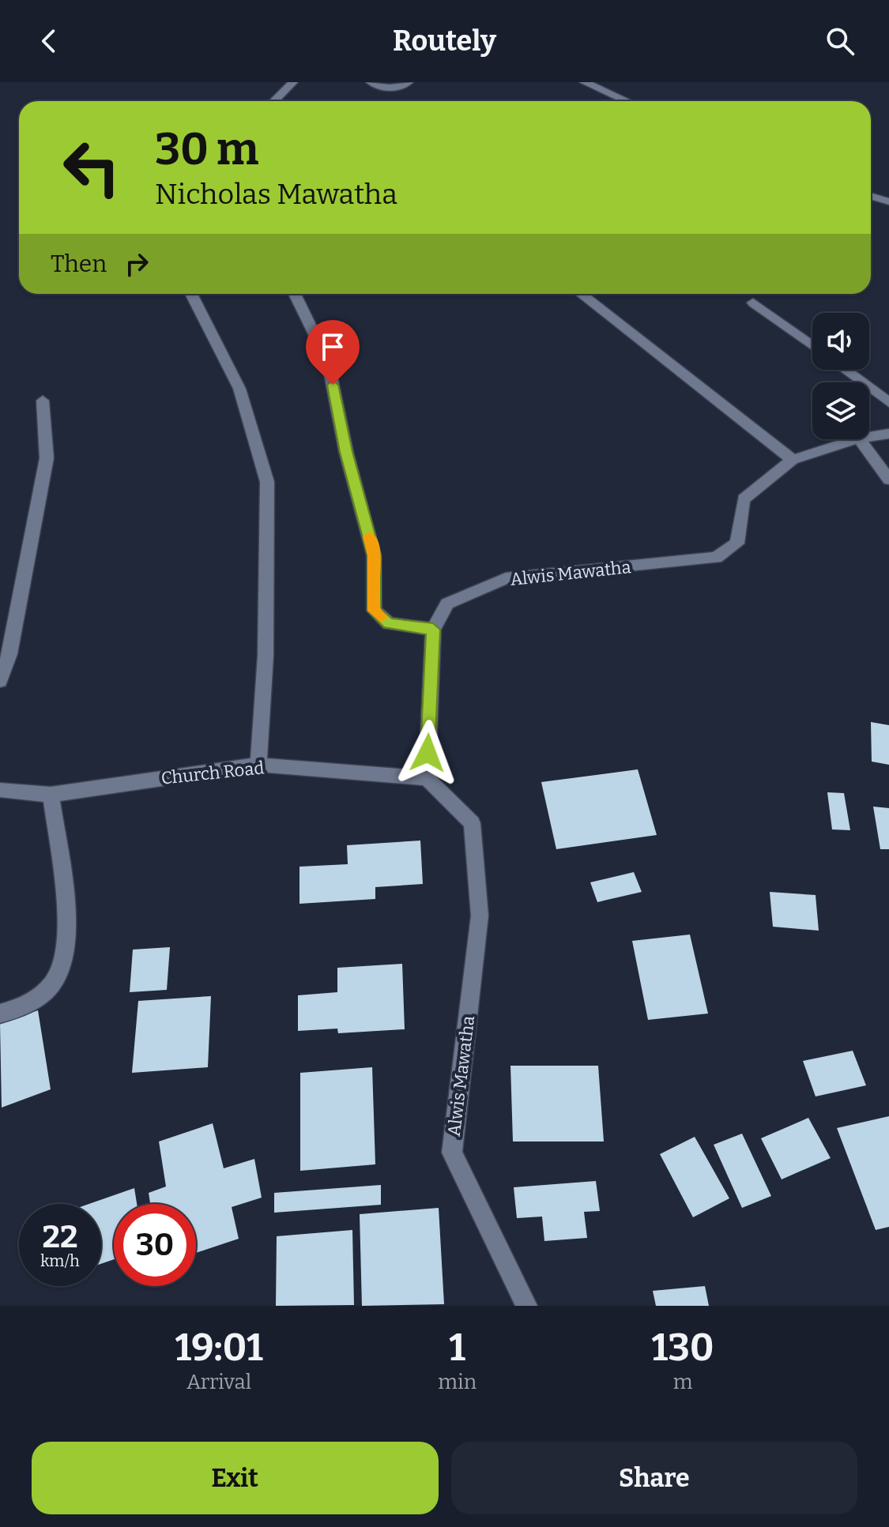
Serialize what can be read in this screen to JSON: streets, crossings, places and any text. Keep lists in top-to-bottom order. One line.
{"streets":{"street":["Alwis Mawatha","Church Road"]},"crossings":[["Alwis Mawatha","Church Road"]],"page":{"header":"Routely","turn":["30 m","Nicholas Mawatha"],"then":"Then","speed":"22 km/h","limit":"30","eta":["19:01","Arrival","1","min","130","m"],"buttons":["Exit","Share"]}}
